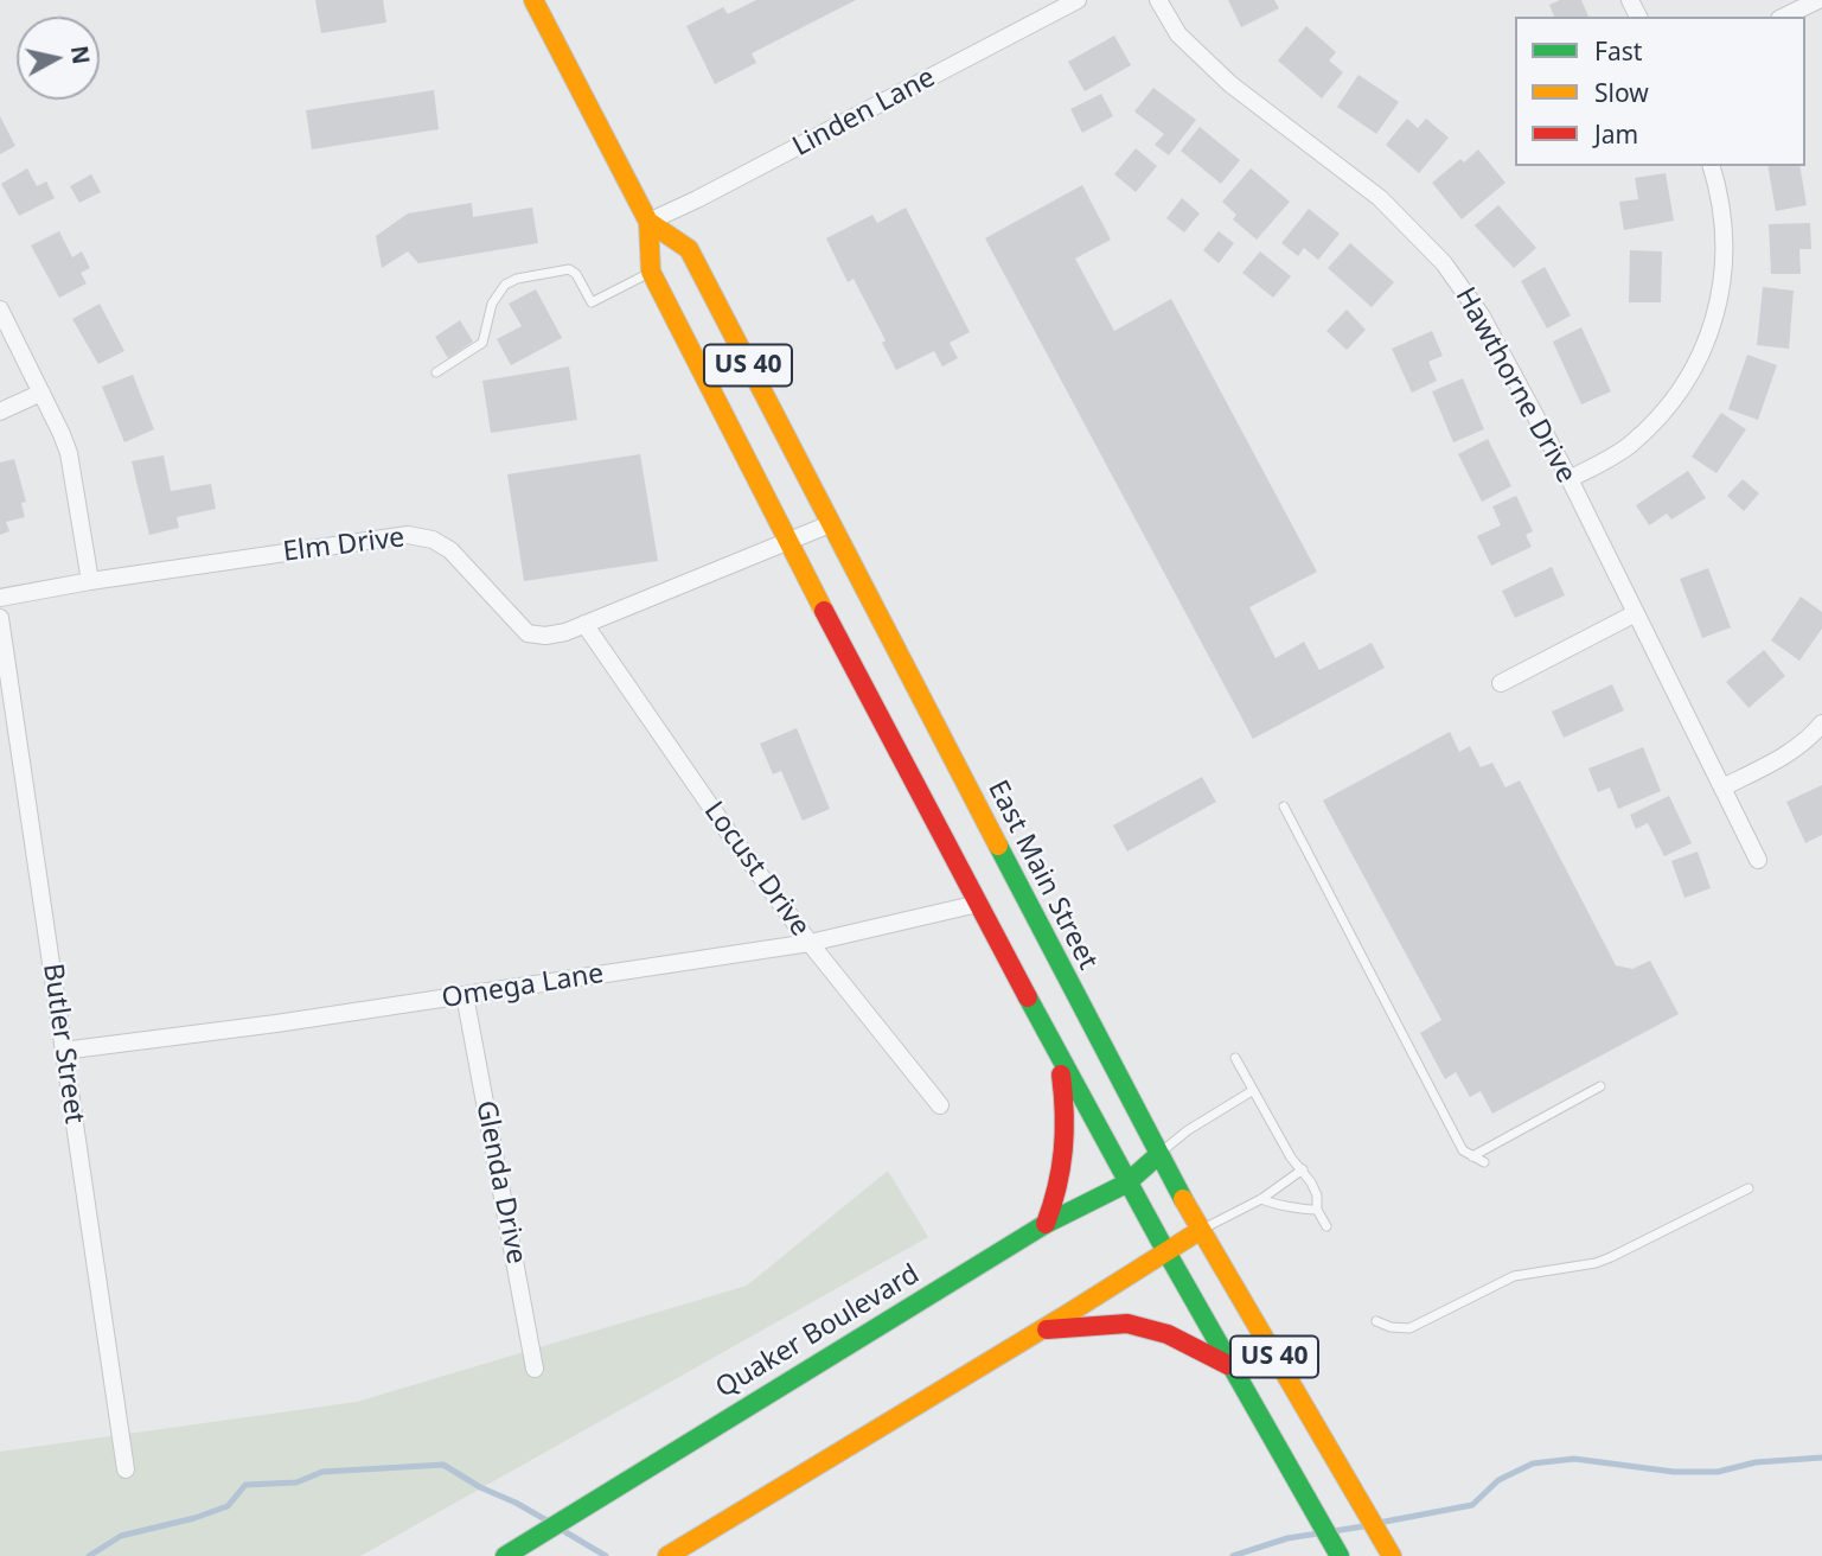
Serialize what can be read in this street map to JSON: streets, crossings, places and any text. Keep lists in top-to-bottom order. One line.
{"streets":{"main road":["US 40","East Main Street","Quaker Boulevard"],"street":["Linden Lane","Hawthorne Drive","Elm Drive","Locust Drive","Omega Lane","Butler Street","Glenda Drive"]},"crossings":[["Linden Lane","East Main Street"],["Elm Drive","Locust Drive"],["Elm Drive","East Main Street"],["Locust Drive","Omega Lane"],["East Main Street","Omega Lane"],["East Main Street","Quaker Boulevard"],["Omega Lane","Butler Street"],["Omega Lane","Glenda Drive"]],"legend":["Fast","Slow","Jam"],"north":"right"}
